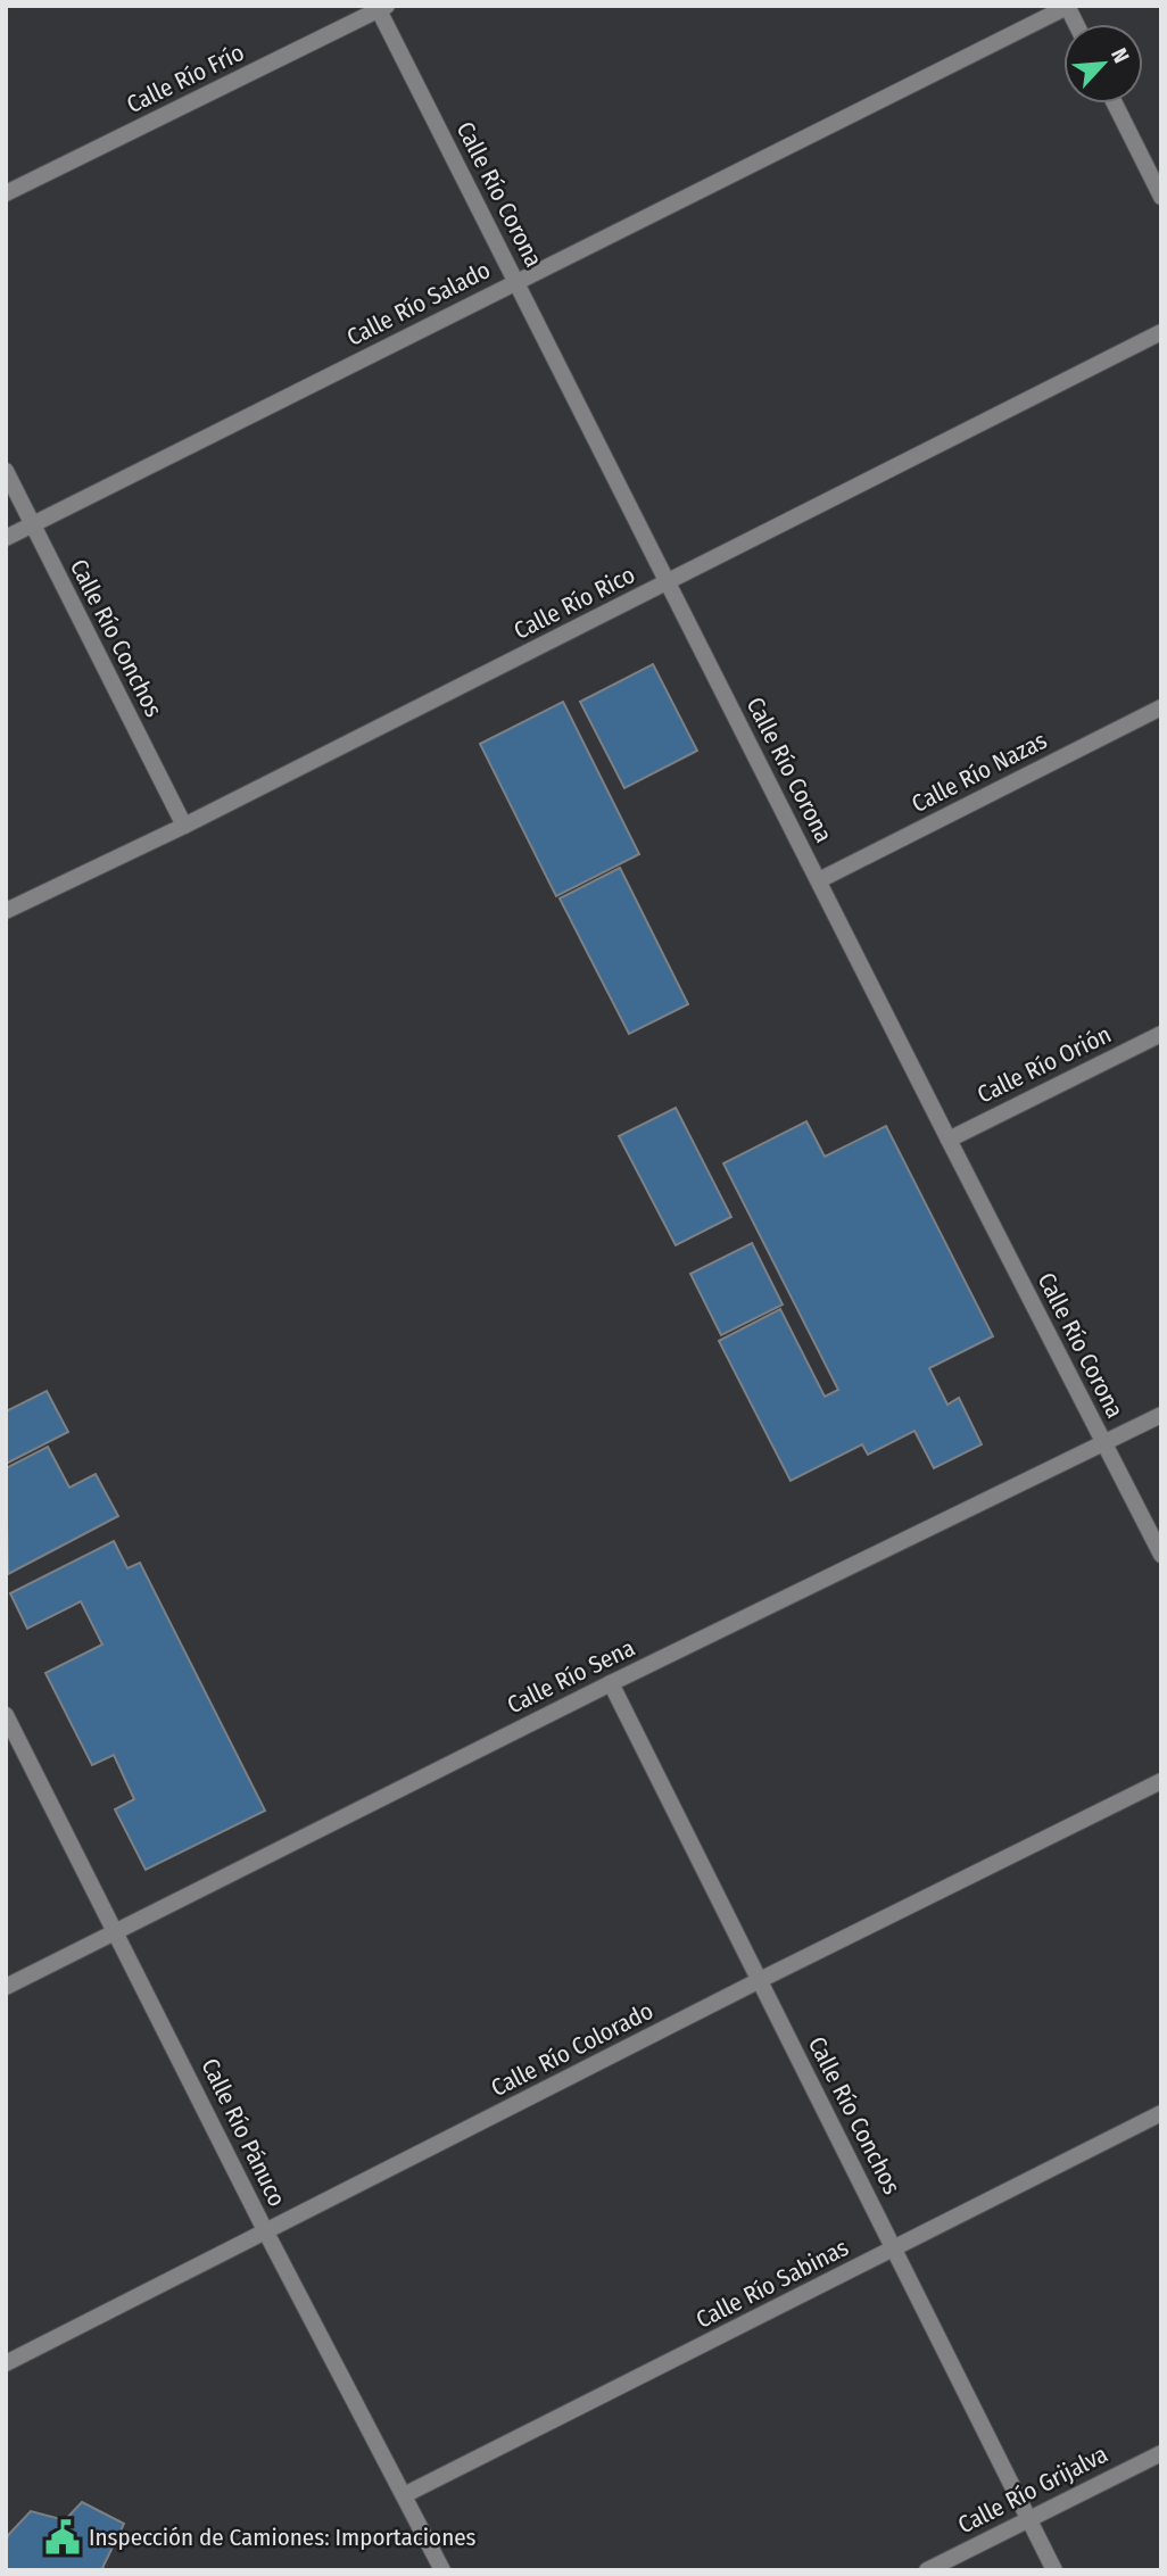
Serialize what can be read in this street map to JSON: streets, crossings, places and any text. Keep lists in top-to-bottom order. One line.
{"streets":{"street":["Calle Río Frío","Calle Río Corona","Calle Río Salado","Calle Río Rico","Calle Río Conchos","Calle Río Nazas","Calle Río Orión","Calle Río Sena","Calle Río Colorado","Calle Río Pánuco","Calle Río Sabinas","Calle Río Grijalva"]},"crossings":[["Calle Río Frío","Calle Río Corona"],["Calle Río Corona","Calle Río Salado"],["Calle Río Corona","Calle Río Rico"],["Calle Río Corona","Calle Río Nazas"],["Calle Río Corona","Calle Río Orión"],["Calle Río Corona","Calle Río Sena"],["Calle Río Salado","Calle Río Conchos"],["Calle Río Rico","Calle Río Conchos"],["Calle Río Conchos","Calle Río Sena"],["Calle Río Conchos","Calle Río Colorado"],["Calle Río Conchos","Calle Río Sabinas"],["Calle Río Conchos","Calle Río Grijalva"],["Calle Río Sena","Calle Río Pánuco"],["Calle Río Colorado","Calle Río Pánuco"],["Calle Río Pánuco","Calle Río Sabinas"]],"places":{"public building":["Inspección de Camiones: Importaciones"]},"north":"top right"}
